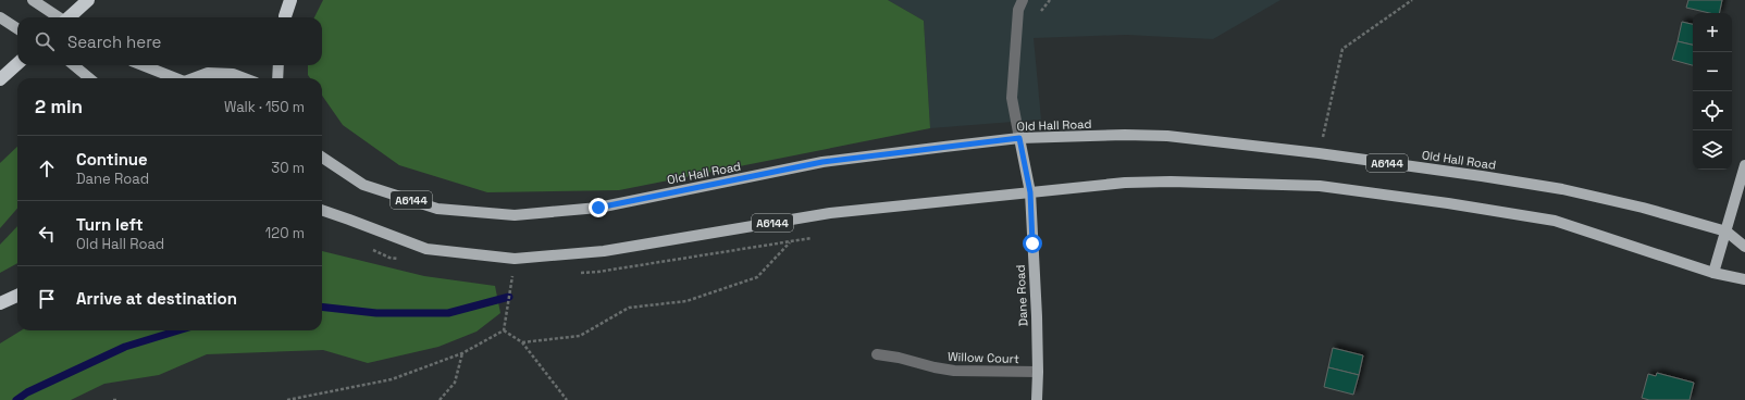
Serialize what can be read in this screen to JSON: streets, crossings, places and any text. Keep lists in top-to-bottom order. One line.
{"streets":{"main road":["Old Hall Road","A6144","Dane Road"],"street":["Willow Court"]},"crossings":[["Old Hall Road","Dane Road"],["A6144","Dane Road"],["Dane Road","Willow Court"]],"page":{"map_buttons":["+","−"],"search":"Search here","heading":["2 min","Walk · 150 m"],"list":[["Continue","Dane Road","30 m"],["Turn left","Old Hall Road","120 m"],"Arrive at destination"]}}
